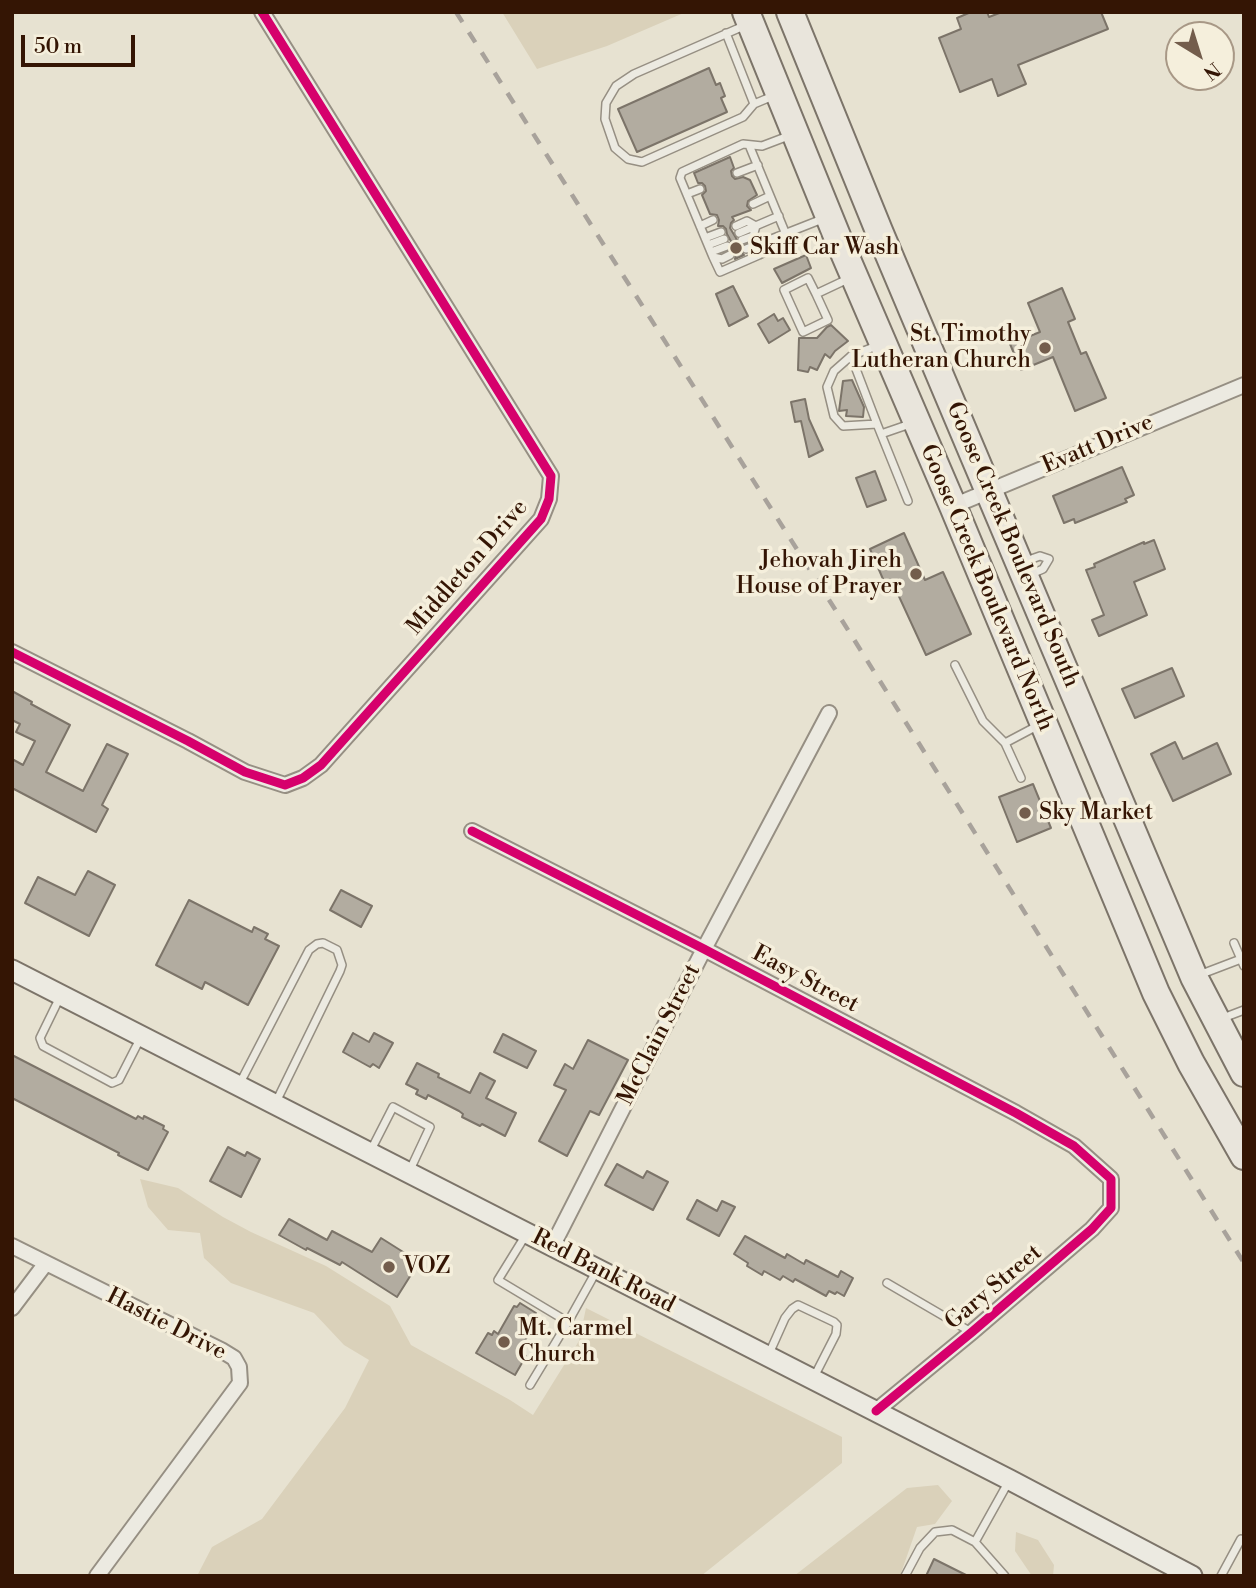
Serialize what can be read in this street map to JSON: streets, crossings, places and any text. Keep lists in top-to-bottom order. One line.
{"streets":{"highway":["Goose Creek Boulevard South","Goose Creek Boulevard North"],"main road":["Red Bank Road"],"street":["Evatt Drive","Middleton Drive","Easy Street","McClain Street","Gary Street","Hastie Drive"]},"crossings":[["Evatt Drive","Goose Creek Boulevard South"],["Evatt Drive","Goose Creek Boulevard North"],["Easy Street","McClain Street"],["Easy Street","Gary Street"],["McClain Street","Red Bank Road"],["Red Bank Road","Gary Street"]],"places":["Skiff Car Wash","St. Timothy Lutheran Church","Jehovah Jireh House of Prayer","Sky Market","VOZ","Mt. Carmel Church"],"scale_bar":"50 m","north":"bottom right"}
